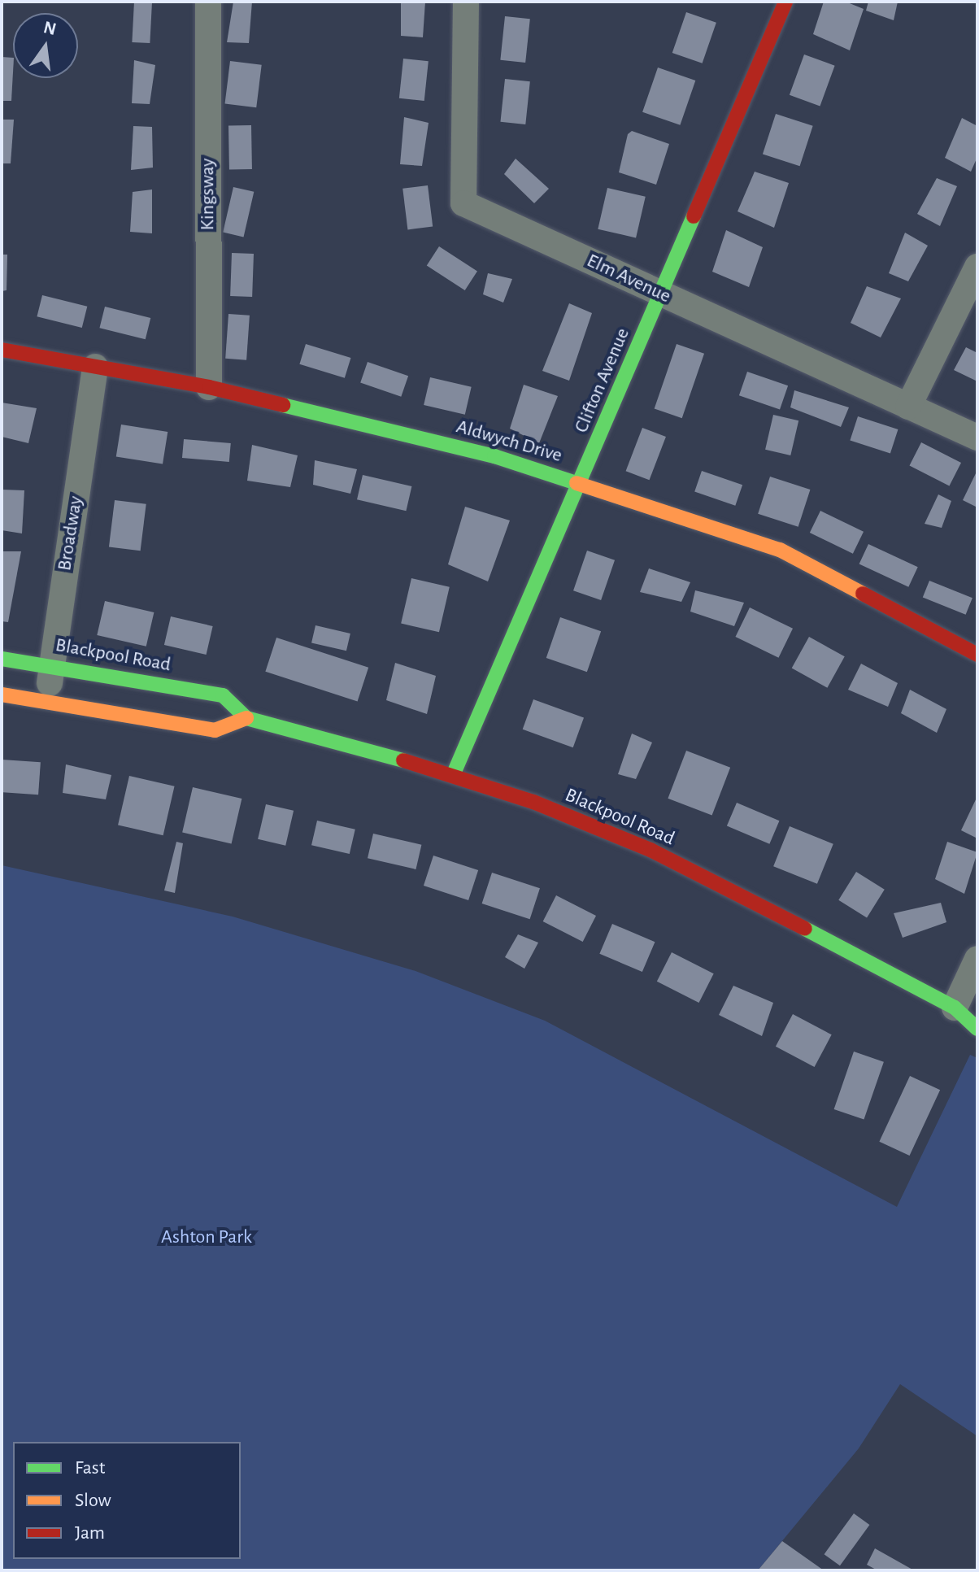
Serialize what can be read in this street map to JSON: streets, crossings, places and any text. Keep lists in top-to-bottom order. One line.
{"streets":{"main road":["Clifton Avenue","Aldwych Drive","Blackpool Road"],"street":["Kingsway","Elm Avenue","Broadway"]},"crossings":[["Kingsway","Aldwych Drive"],["Elm Avenue","Clifton Avenue"],["Clifton Avenue","Aldwych Drive"],["Clifton Avenue","Blackpool Road"],["Aldwych Drive","Broadway"],["Broadway","Blackpool Road"]],"parks":["Ashton Park"],"legend":["Fast","Slow","Jam"],"north":"top"}
